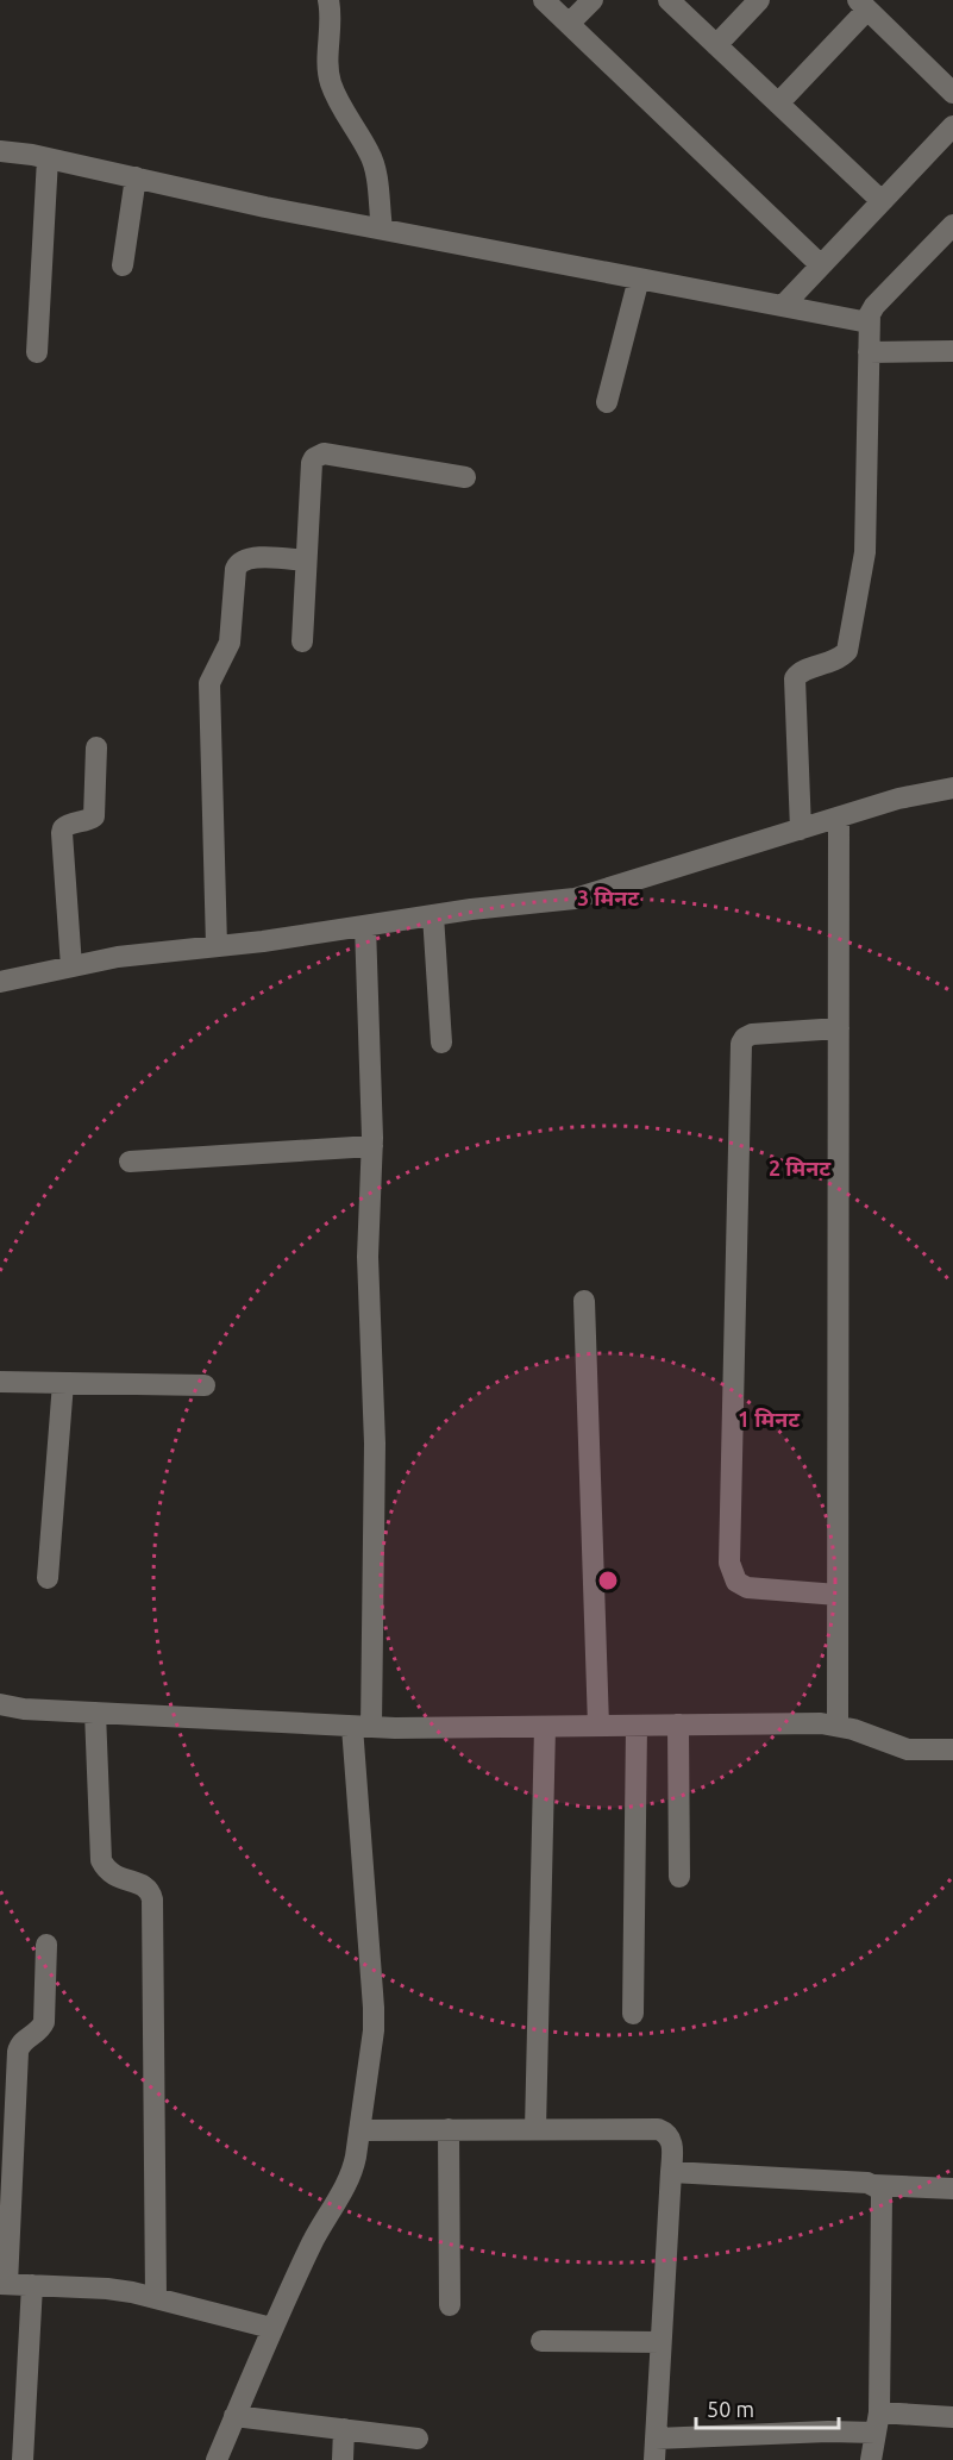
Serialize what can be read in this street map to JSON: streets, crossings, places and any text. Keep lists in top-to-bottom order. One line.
{"scale_bar":"50 m","rings":["3 मिनट","2 मिनट","1 मिनट"]}
